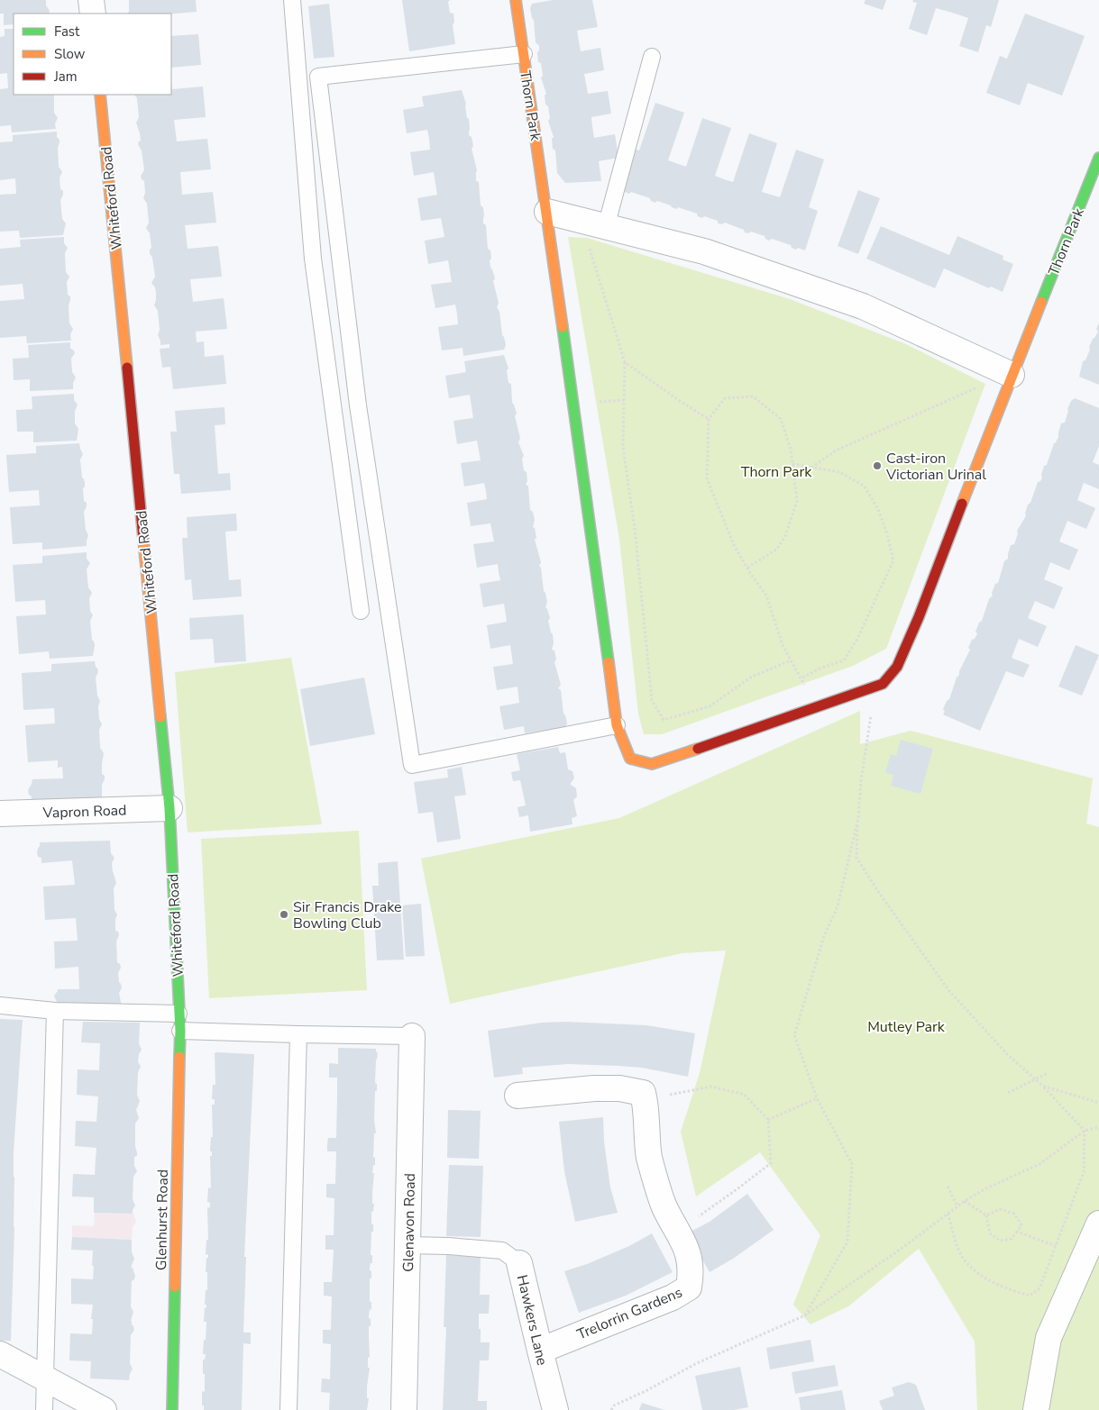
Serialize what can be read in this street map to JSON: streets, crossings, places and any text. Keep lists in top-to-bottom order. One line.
{"streets":{"street":["Thorn Park","Whiteford Road","Vapron Road","Glenhurst Road","Glenavon Road","Trelorrin Gardens","Hawkers Lane"]},"crossings":[["Whiteford Road","Vapron Road"],["Whiteford Road","Glenhurst Road"],["Glenavon Road","Hawkers Lane"],["Trelorrin Gardens","Hawkers Lane"]],"parks":["Thorn Park","Mutley Park"],"places":["Cast-iron Victorian Urinal","Sir Francis Drake Bowling Club"],"legend":["Fast","Slow","Jam"]}
